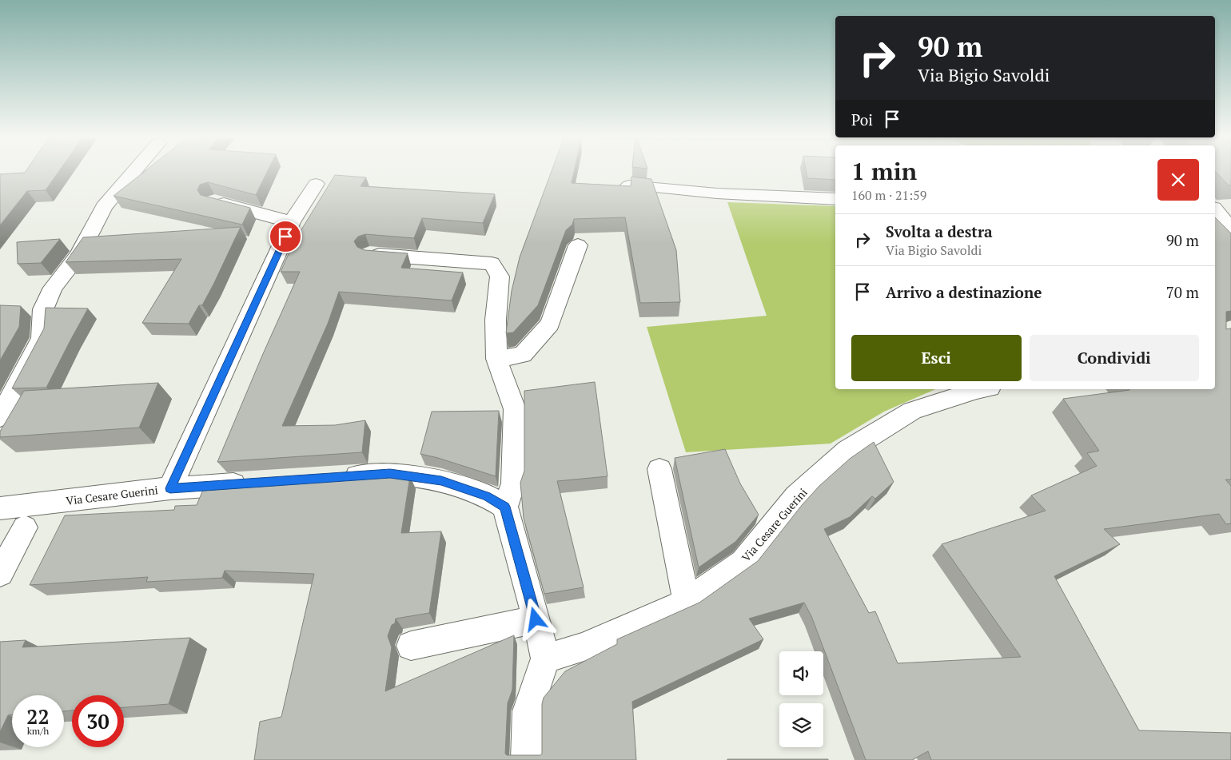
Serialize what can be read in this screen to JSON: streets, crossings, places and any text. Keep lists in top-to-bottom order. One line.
{"streets":{"street":["Via Cesare Guerini"]},"page":{"turn":["90 m","Via Bigio Savoldi"],"then":"Poi","heading":["1 min","160 m · 21:59"],"list":[{"name":"Svolta a destra","note":"Via Bigio Savoldi","value":"90 m"},{"name":"Arrivo a destinazione","value":"70 m"}],"buttons":["Esci","Condividi"],"speed":"22 km/h","limit":"30"}}
